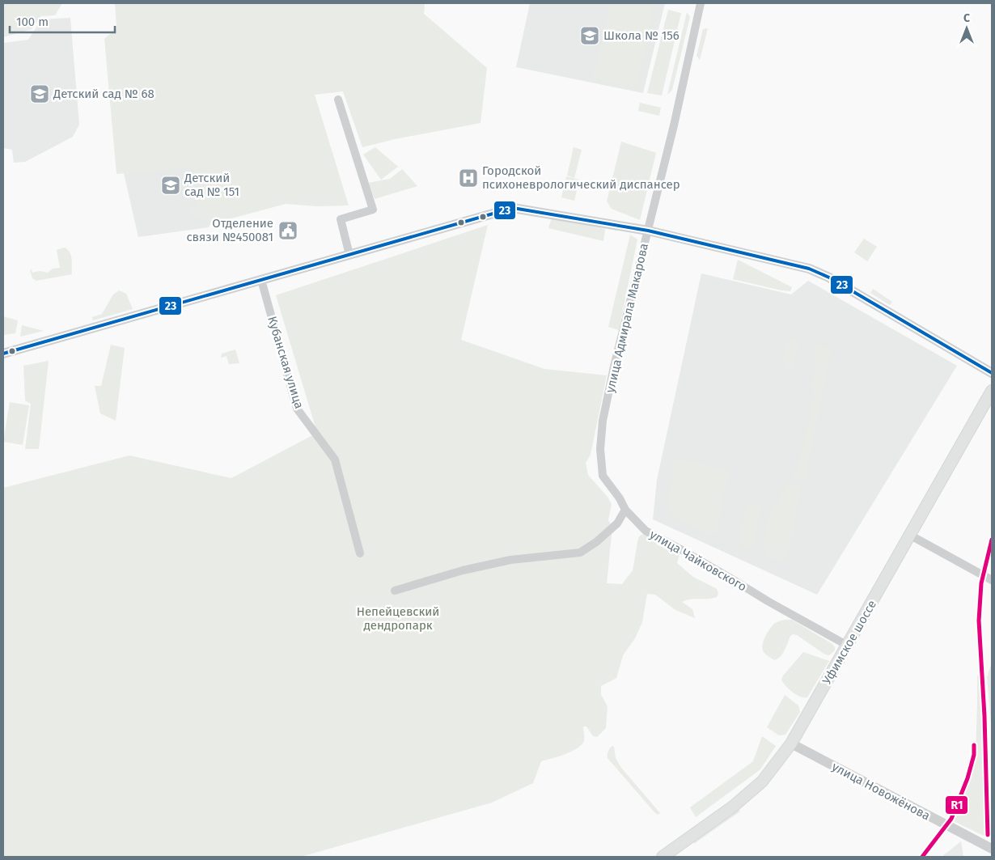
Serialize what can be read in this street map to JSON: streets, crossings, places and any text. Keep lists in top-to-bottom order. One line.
{"streets":{"main road":["Уфимское шоссе"],"street":["улица Адмирала Макарова","Кубанская улица","улица Чайковского","улица Новожёнова"]},"crossings":[["улица Адмирала Макарова","улица Чайковского"],["улица Чайковского","Уфимское шоссе"],["Уфимское шоссе","улица Новожёнова"]],"parks":["Непейцевский дендропарк"],"places":{"school or university":["Школа № 156","Детский сад № 68","Детский сад № 151"],"hospital":["Городской психоневрологический диспансер"],"public building":["Отделение связи №450081"]},"lines":["transit line 23","transit line R1"],"scale_bar":"100 m","north":"top"}
